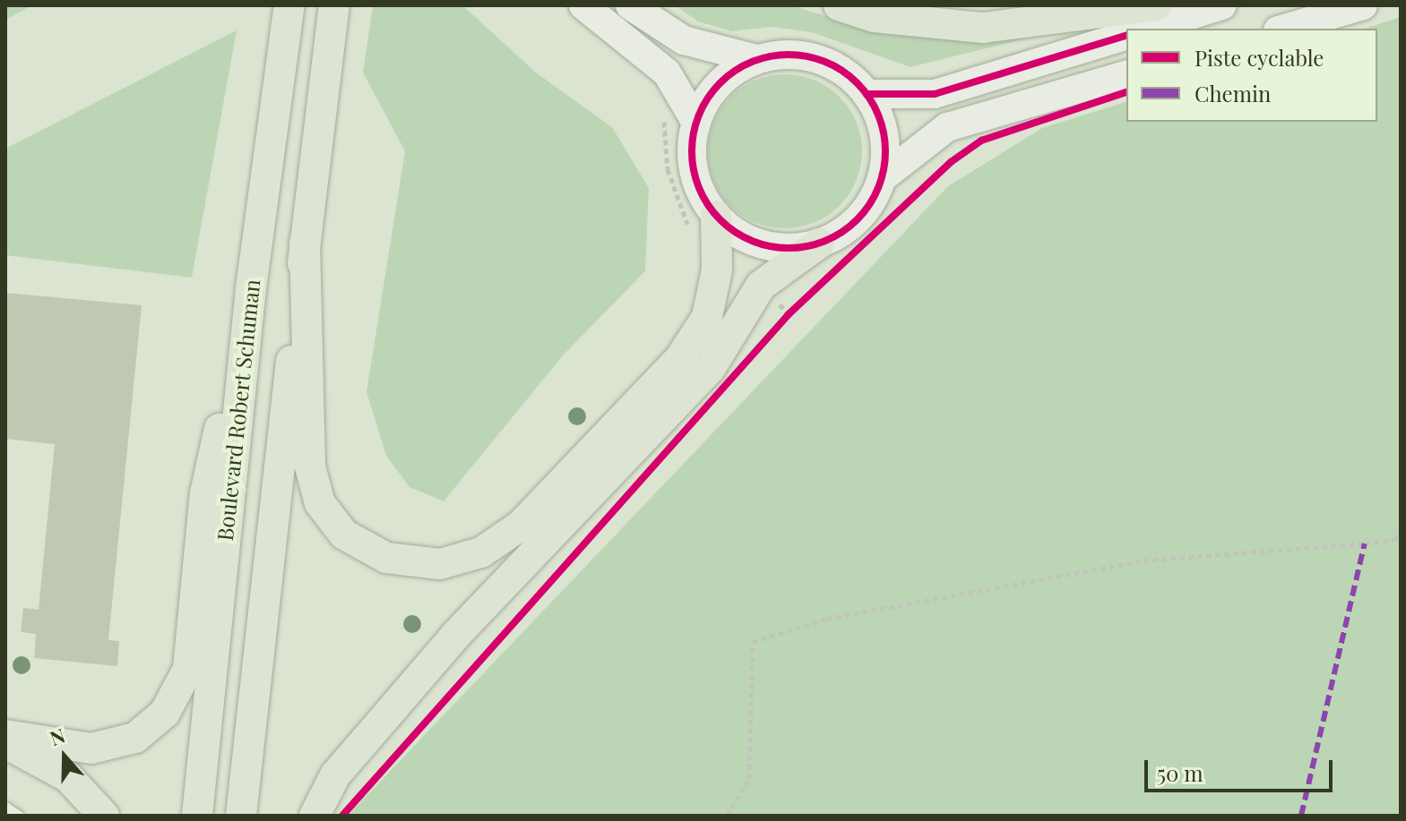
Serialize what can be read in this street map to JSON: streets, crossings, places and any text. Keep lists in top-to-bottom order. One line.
{"streets":{"main road":["Boulevard Robert Schuman"]},"legend":["Piste cyclable","Chemin"],"scale_bar":"50 m","north":"top"}
